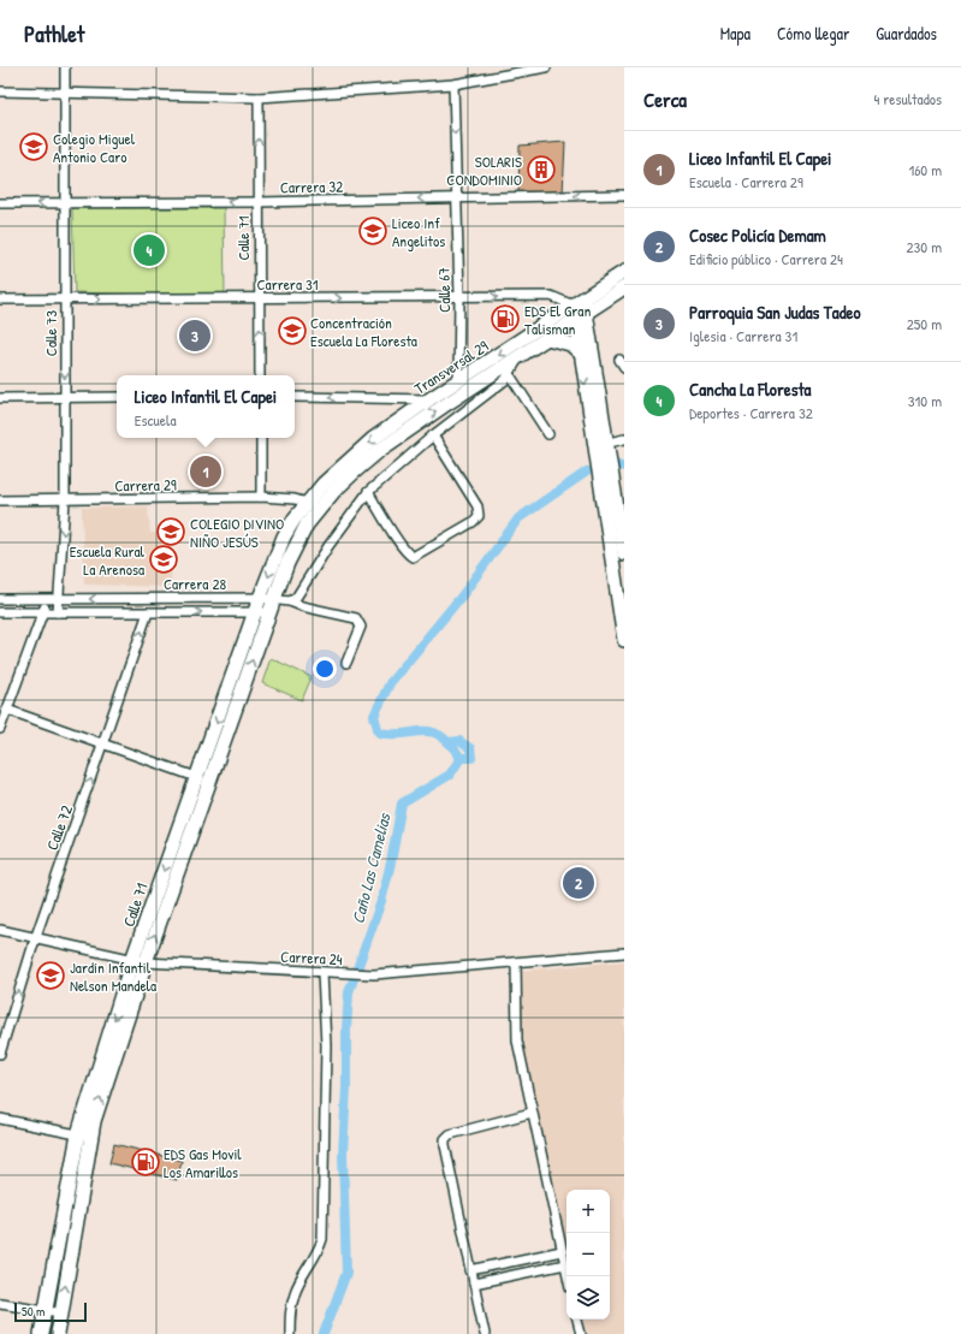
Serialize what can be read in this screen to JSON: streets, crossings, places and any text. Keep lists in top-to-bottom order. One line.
{"streets":{"main road":["Calle 71","Transversal 29"],"street":["Carrera 32","Carrera 31","Calle 67","Calle 73","Carrera 29","Carrera 28","Calle 72","Carrera 24"]},"crossings":[["Carrera 32","Calle 71"],["Carrera 32","Calle 67"],["Carrera 32","Calle 73"],["Calle 71","Carrera 31"],["Calle 71","Transversal 29"],["Calle 71","Carrera 29"],["Calle 71","Carrera 28"],["Calle 71","Carrera 24"],["Carrera 31","Calle 67"],["Carrera 31","Calle 73"],["Carrera 31","Transversal 29"],["Calle 67","Transversal 29"],["Calle 73","Carrera 29"],["Calle 73","Carrera 28"],["Transversal 29","Carrera 29"],["Carrera 28","Calle 72"],["Calle 72","Carrera 24"]],"one_way":["Carrera 32","Carrera 31","Calle 67","Calle 73","Calle 72"],"water":["Caño Las Camelias"],"places":{"school or university":["Colegio Miguel Antonio Caro","Liceo Inf Angelitos","Concentración Escuela La Floresta","COLEGIO DIVINO NIÑO JESÚS","Escuela Rural La Arenosa","Jardín Infantil Nelson Mandela"],"building":["SOLARIS CONDOMINIO"],"fuel station":["EDS El Gran Talisman","EDS Gas Movil Los Amarillos"]},"scale_bar":"50 m","page":{"header":"Pathlet","nav":["Mapa","Cómo llegar","Guardados"],"heading":["Cerca","4 resultados"],"list":[{"mark":"1","name":"Liceo Infantil El Capei","note":"Escuela · Carrera 29","value":"160 m"},{"mark":"2","name":"Cosec Policía Demam","note":"Edificio público · Carrera 24","value":"230 m"},{"mark":"3","name":"Parroquia San Judas Tadeo","note":"Iglesia · Carrera 31","value":"250 m"},{"mark":"4","name":"Cancha La Floresta","note":"Deportes · Carrera 32","value":"310 m"}],"pins":["4","3","1","2"],"popup":["Liceo Infantil El Capei","Escuela"],"map_buttons":["+","−"],"scale":"50 m"}}
